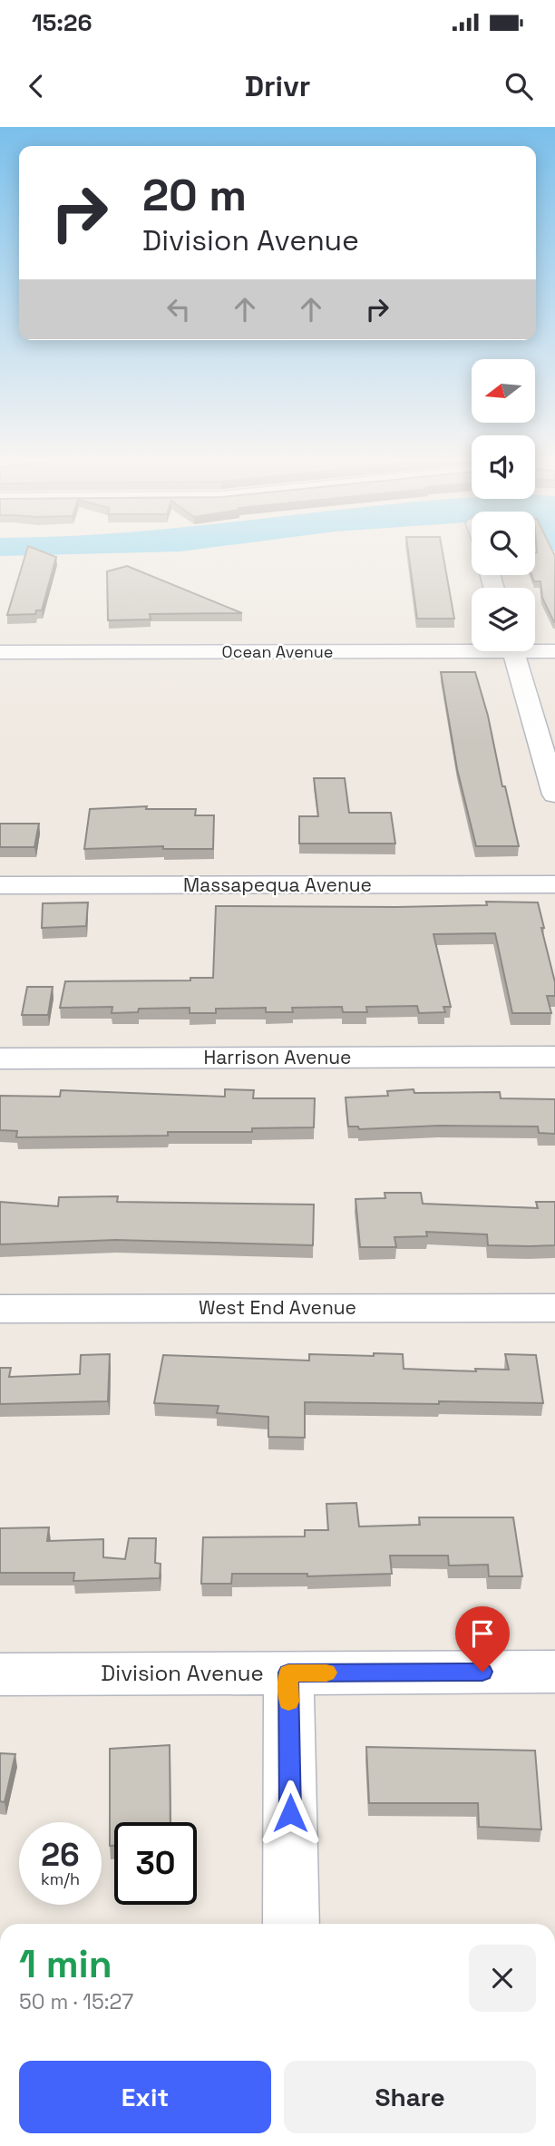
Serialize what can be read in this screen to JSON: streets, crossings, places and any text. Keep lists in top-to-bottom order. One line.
{"streets":{"street":["Ocean Avenue","Massapequa Avenue","Harrison Avenue","West End Avenue","Division Avenue"]},"north":"left","page":{"status":"15:26","header":"Drivr","turn":["20 m","Division Avenue"],"speed":"26 km/h","limit":"30","heading":["1 min","50 m · 15:27"],"buttons":["Exit","Share"]}}
